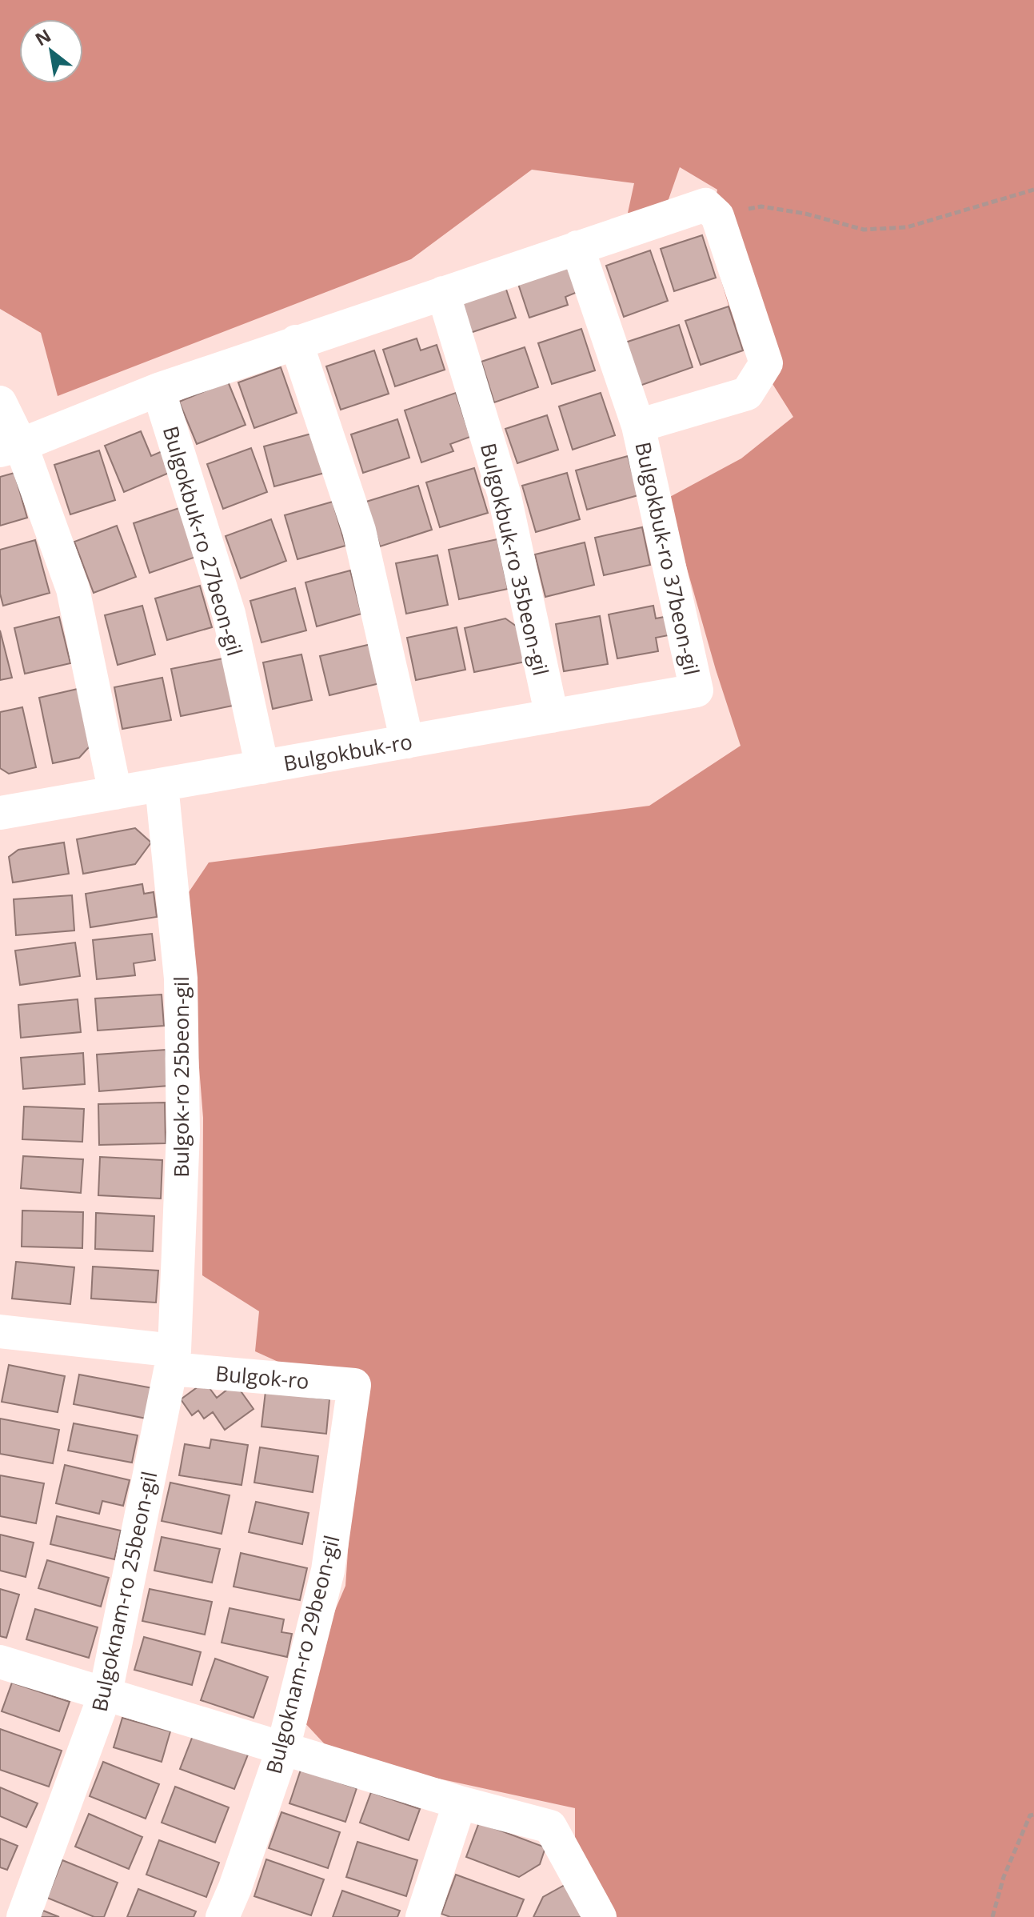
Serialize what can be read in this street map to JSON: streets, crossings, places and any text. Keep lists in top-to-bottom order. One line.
{"streets":{"street":["Bulgokbuk-ro 27beon-gil","Bulgokbuk-ro 37beon-gil","Bulgokbuk-ro 35beon-gil","Bulgokbuk-ro","Bulgok-ro 25beon-gil","Bulgok-ro","Bulgoknam-ro 25beon-gil","Bulgoknam-ro 29beon-gil"]},"crossings":[["Bulgokbuk-ro 27beon-gil","Bulgokbuk-ro"],["Bulgokbuk-ro 37beon-gil","Bulgokbuk-ro"],["Bulgokbuk-ro 35beon-gil","Bulgokbuk-ro"],["Bulgokbuk-ro","Bulgok-ro 25beon-gil"],["Bulgok-ro 25beon-gil","Bulgok-ro"],["Bulgok-ro 25beon-gil","Bulgoknam-ro 25beon-gil"],["Bulgok-ro","Bulgoknam-ro 25beon-gil"],["Bulgok-ro","Bulgoknam-ro 29beon-gil"]],"north":"top left"}
